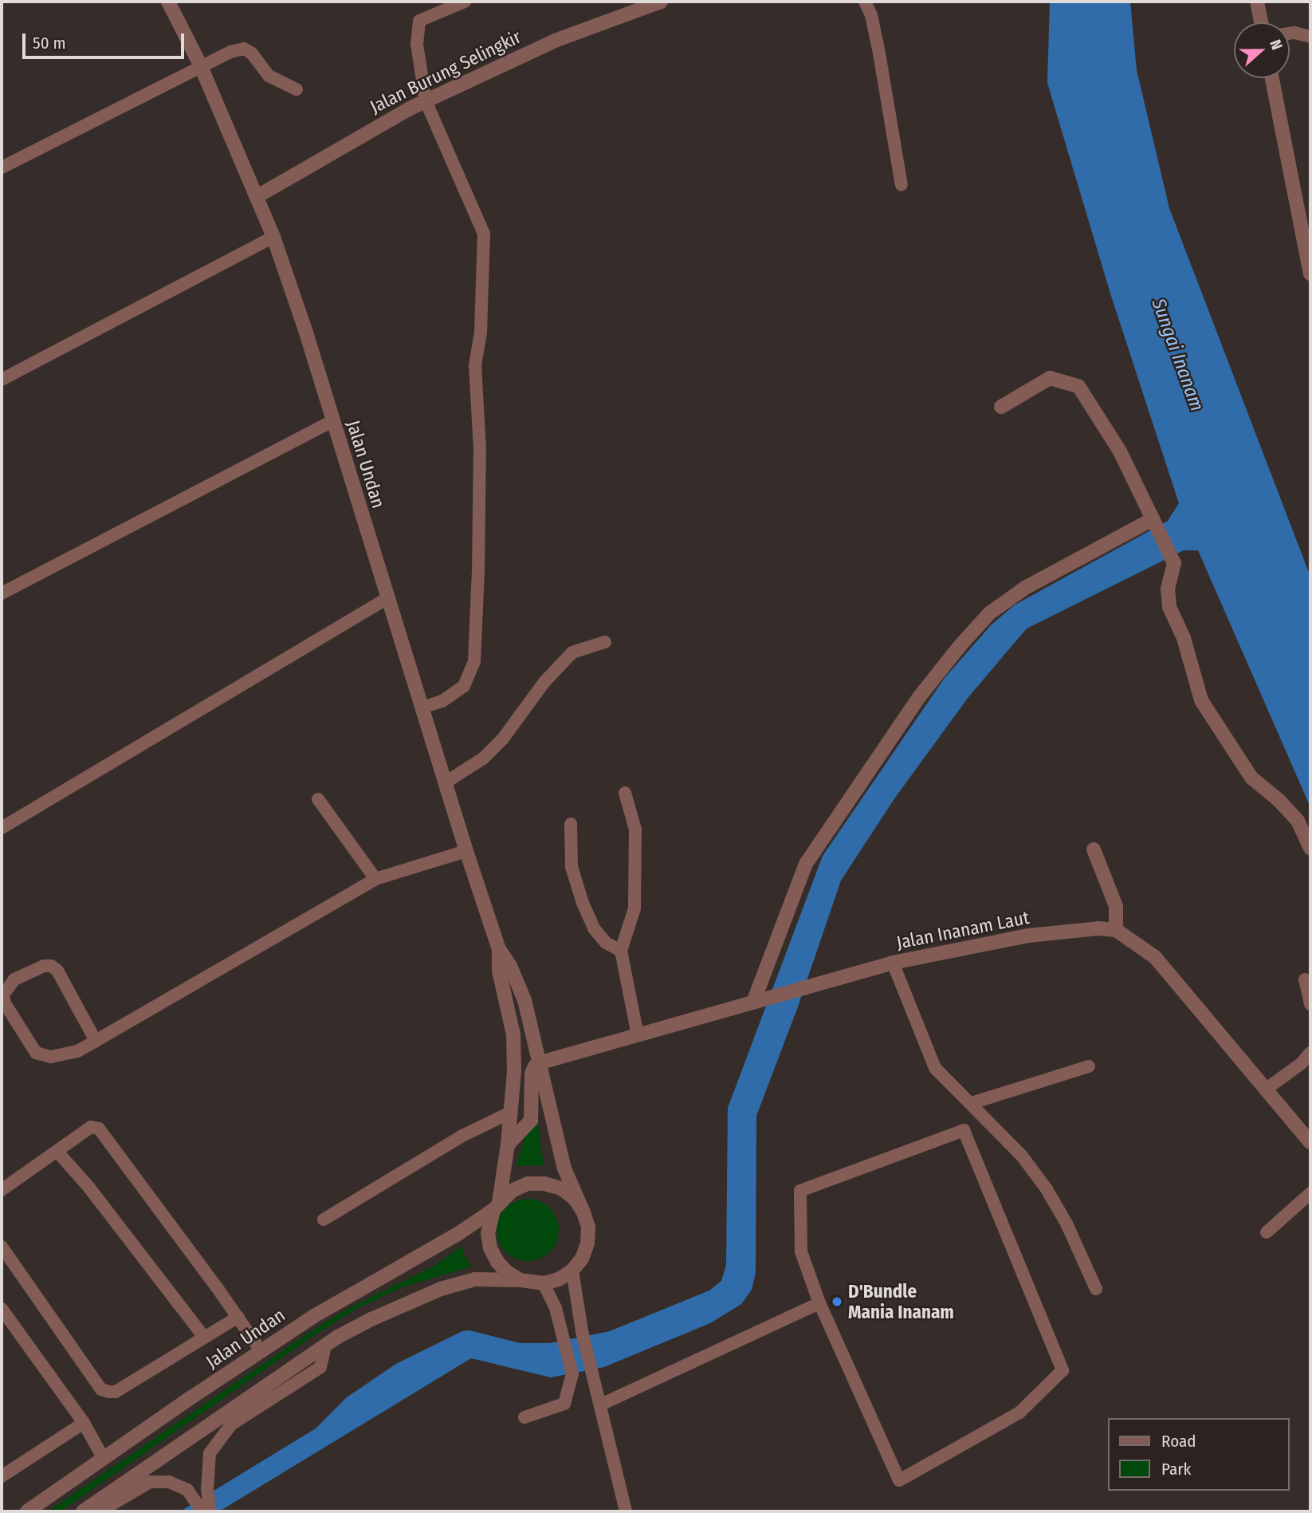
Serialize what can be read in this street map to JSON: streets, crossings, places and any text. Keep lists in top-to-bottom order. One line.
{"streets":{"street":["Jalan Burung Selingkir","Jalan Undan","Jalan Inanam Laut"]},"crossings":[["Jalan Burung Selingkir","Jalan Undan"],["Jalan Undan","Jalan Inanam Laut"]],"water":["Sungai Inanam"],"places":["D'Bundle Mania Inanam"],"legend":["Road","Park"],"scale_bar":"50 m","north":"right"}
